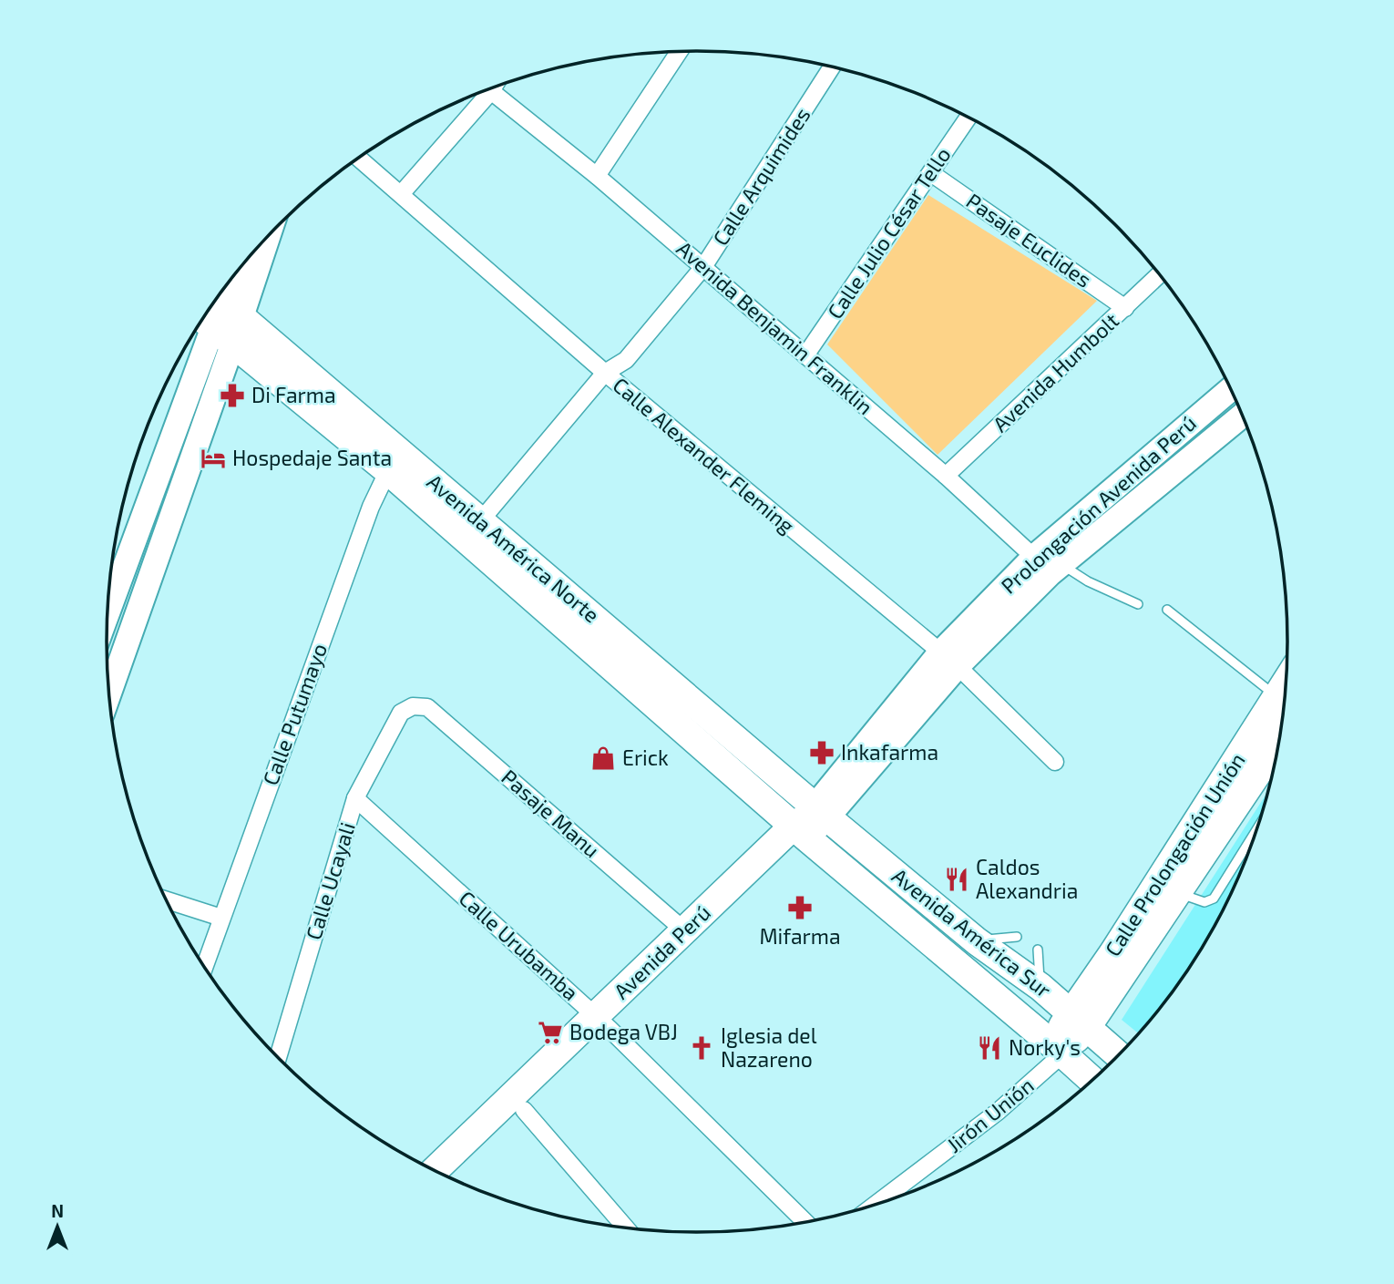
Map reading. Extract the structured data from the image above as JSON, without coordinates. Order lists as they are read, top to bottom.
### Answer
{
  "streets": {
    "main road": [
      "Avenida América Norte",
      "Calle Prolongación Unión",
      "Avenida América Sur",
      "Avenida Perú"
    ],
    "street": [
      "Calle Arquimides",
      "Calle Julio César Tello",
      "Pasaje Euclides",
      "Avenida Benjamin Franklin",
      "Avenida Humbolt",
      "Calle Alexander Fleming",
      "Prolongación Avenida Perú",
      "Calle Putumayo",
      "Pasaje Manu",
      "Calle Ucayali",
      "Calle Urubamba",
      "Jirón Unión"
    ]
  },
  "crossings": [
    ["Calle Arquimides", "Avenida Benjamin Franklin"],
    ["Calle Arquimides", "Calle Alexander Fleming"],
    ["Calle Arquimides", "Avenida América Norte"],
    ["Calle Julio César Tello", "Pasaje Euclides"],
    ["Calle Julio César Tello", "Avenida Benjamin Franklin"],
    ["Pasaje Euclides", "Avenida Humbolt"],
    ["Avenida Benjamin Franklin", "Avenida Humbolt"],
    ["Avenida Benjamin Franklin", "Prolongación Avenida Perú"],
    ["Calle Alexander Fleming", "Prolongación Avenida Perú"],
    ["Prolongación Avenida Perú", "Avenida América Norte"],
    ["Prolongación Avenida Perú", "Avenida América Sur"],
    ["Prolongación Avenida Perú", "Avenida Perú"],
    ["Avenida América Norte", "Calle Putumayo"],
    ["Avenida América Norte", "Avenida América Sur"],
    ["Avenida América Norte", "Avenida Perú"],
    ["Pasaje Manu", "Calle Ucayali"],
    ["Pasaje Manu", "Avenida Perú"],
    ["Calle Prolongación Unión", "Avenida América Sur"],
    ["Calle Prolongación Unión", "Jirón Unión"],
    ["Calle Ucayali", "Calle Urubamba"],
    ["Avenida América Sur", "Avenida Perú"],
    ["Avenida América Sur", "Jirón Unión"],
    ["Calle Urubamba", "Avenida Perú"]
  ],
  "places": {
    "pharmacy": ["Di Farma", "Inkafarma", "Mifarma"],
    "hotel": ["Hospedaje Santa"],
    "shop": ["Erick"],
    "restaurant": ["Caldos Alexandria", "Norky's"],
    "supermarket": ["Bodega VBJ"],
    "church": ["Iglesia del Nazareno"]
  },
  "north": "top"
}
